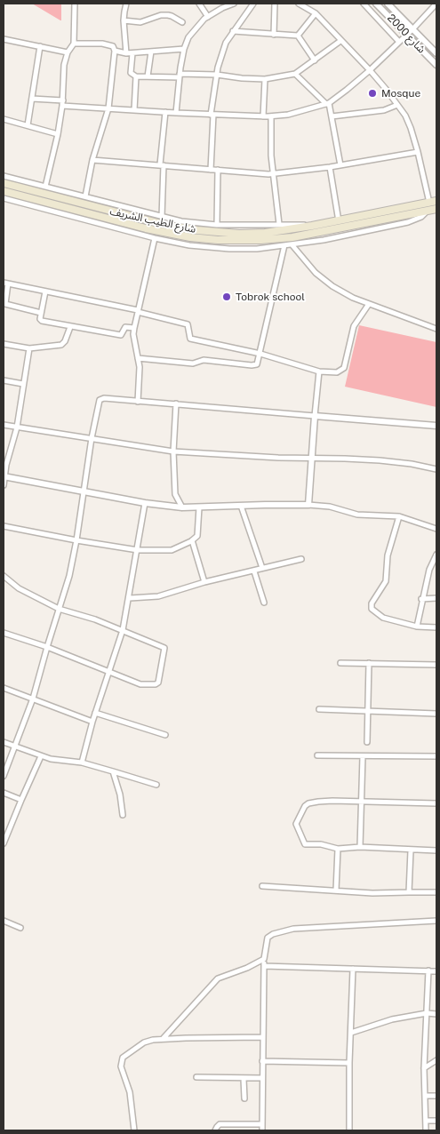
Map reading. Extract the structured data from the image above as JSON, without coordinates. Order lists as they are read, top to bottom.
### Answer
{
  "streets": {
    "main road": ["شارع الطيب الشريف"],
    "street": ["شارع 2000"]
  },
  "places": ["Mosque", "Tobrok school"]
}
